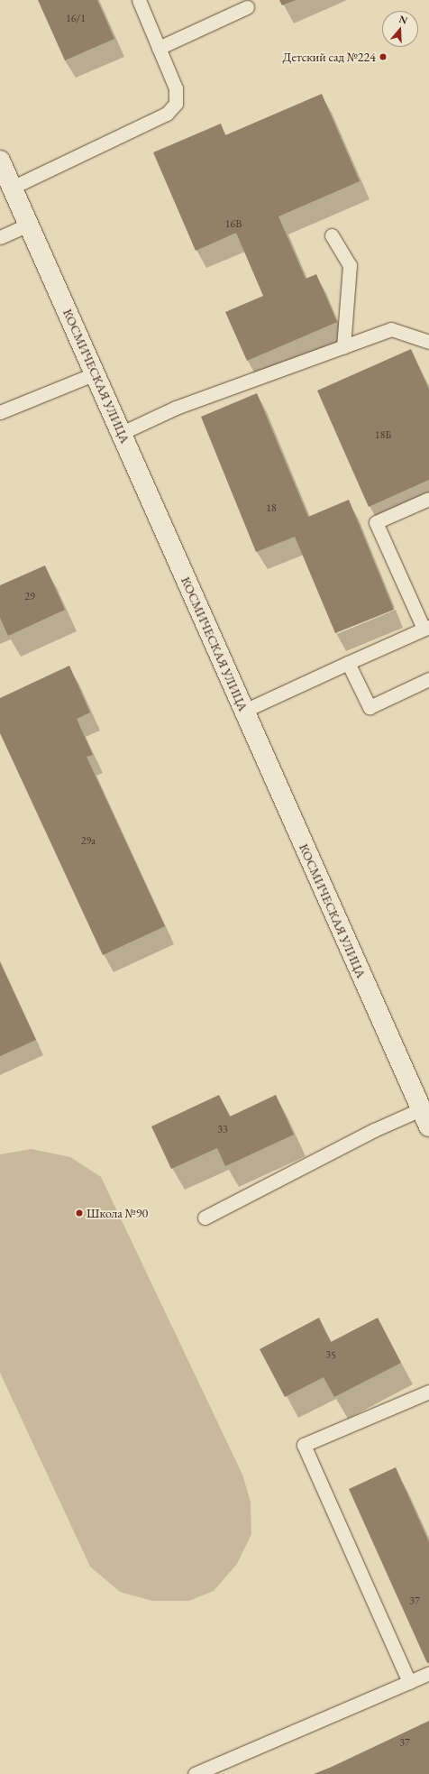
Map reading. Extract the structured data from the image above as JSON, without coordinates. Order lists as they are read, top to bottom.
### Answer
{
  "streets": {
    "main road": ["КОСМИЧЕСКАЯ УЛИЦА"]
  },
  "places": ["Детский сад №224", "Школа №90"],
  "house_numbers": [
    "16/1",
    "16В",
    "18Б",
    "18",
    "29",
    "29а",
    "33",
    "35",
    "37",
    "37"
  ],
  "north": "top"
}
